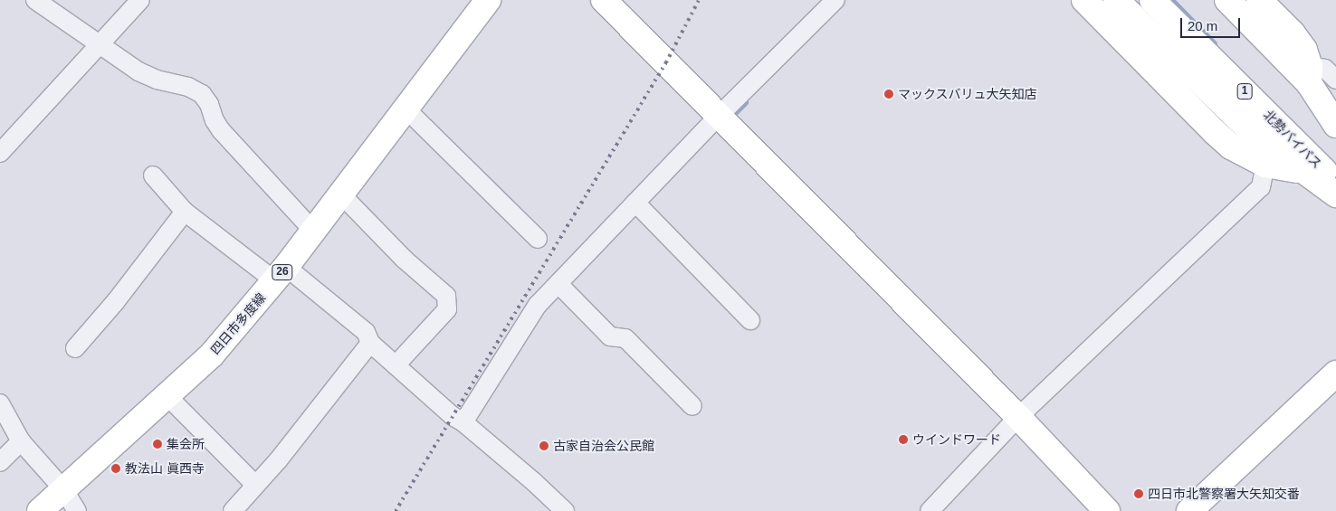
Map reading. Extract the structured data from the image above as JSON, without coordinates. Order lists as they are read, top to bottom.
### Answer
{
  "streets": {
    "main road": [
      "1",
      "北勢バイパス",
      "26",
      "四日市多度線"
    ]
  },
  "places": [
    "マックスバリュ大矢知店",
    "ウインドワード",
    "集会所",
    "古家自治会公民館",
    "教法山 眞西寺",
    "四日市北警察署大矢知交番"
  ],
  "scale_bar": "20 m"
}
